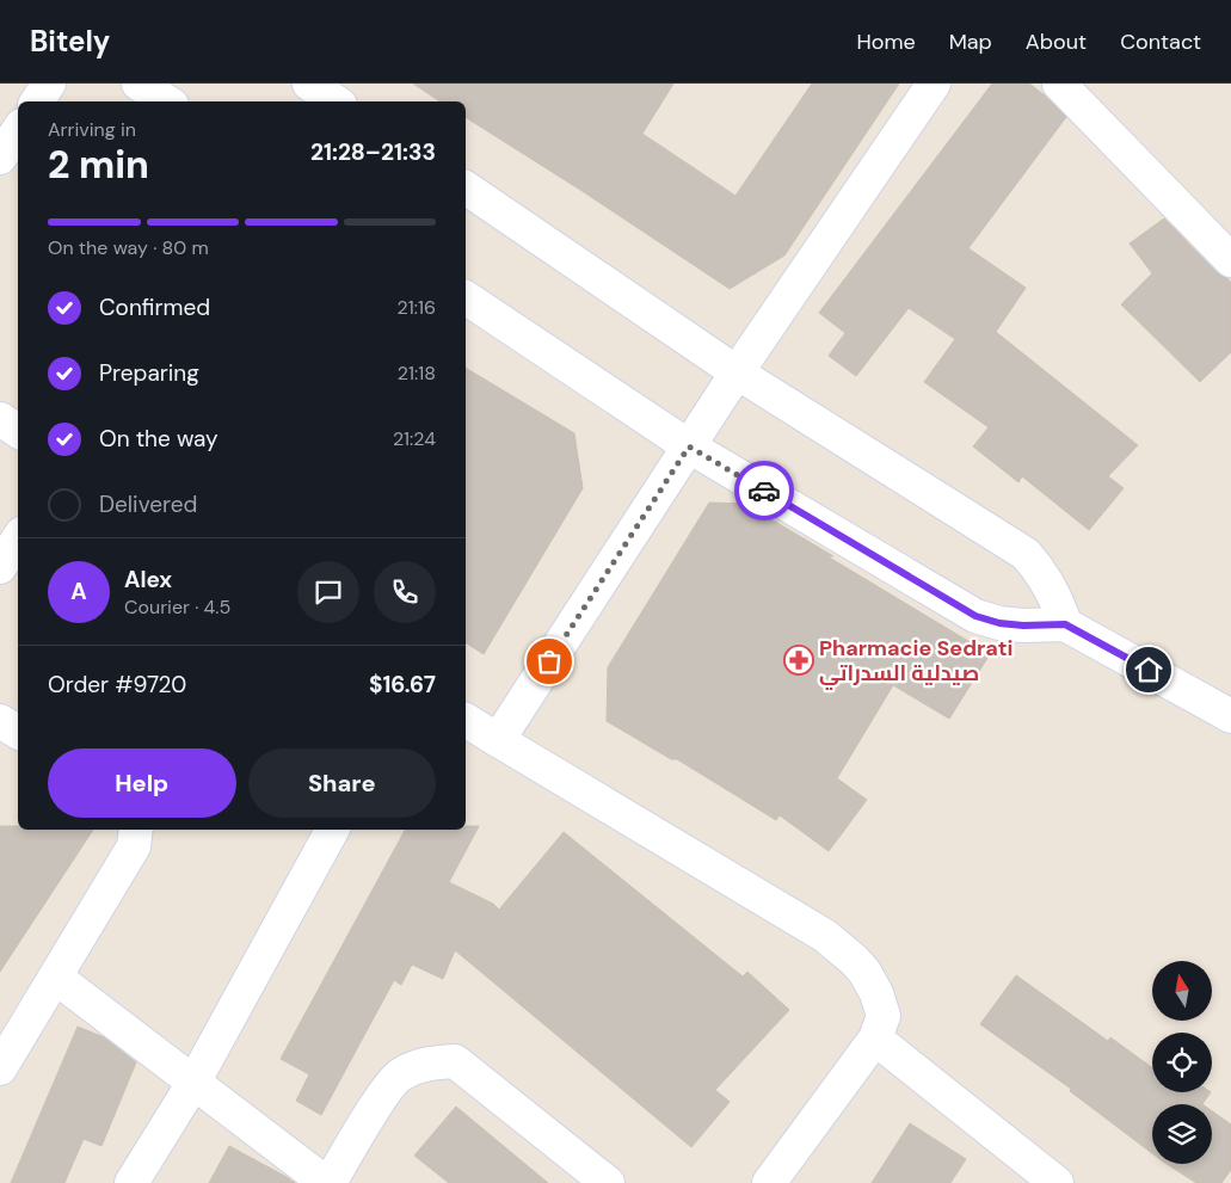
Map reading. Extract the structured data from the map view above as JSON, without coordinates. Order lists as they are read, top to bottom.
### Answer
{
  "places": {
    "pharmacy": ["Pharmacie Sedrati صيدلية السدراتي"]
  },
  "north": "top",
  "page": {
    "header": "Bitely",
    "nav": [
      "Home",
      "Map",
      "About",
      "Contact"
    ],
    "heading": ["2 min", "Arriving in", "21:28–21:33"],
    "panel": [
      "Alex",
      "Courier · 4.5",
      "Order #9720",
      "$16.67"
    ],
    "bar": "On the way · 80 m",
    "list": [
      ["Confirmed", "21:16"],
      ["Preparing", "21:18"],
      ["On the way", "21:24"],
      "Delivered"
    ],
    "round": "A",
    "buttons": ["Help", "Share"]
  }
}
